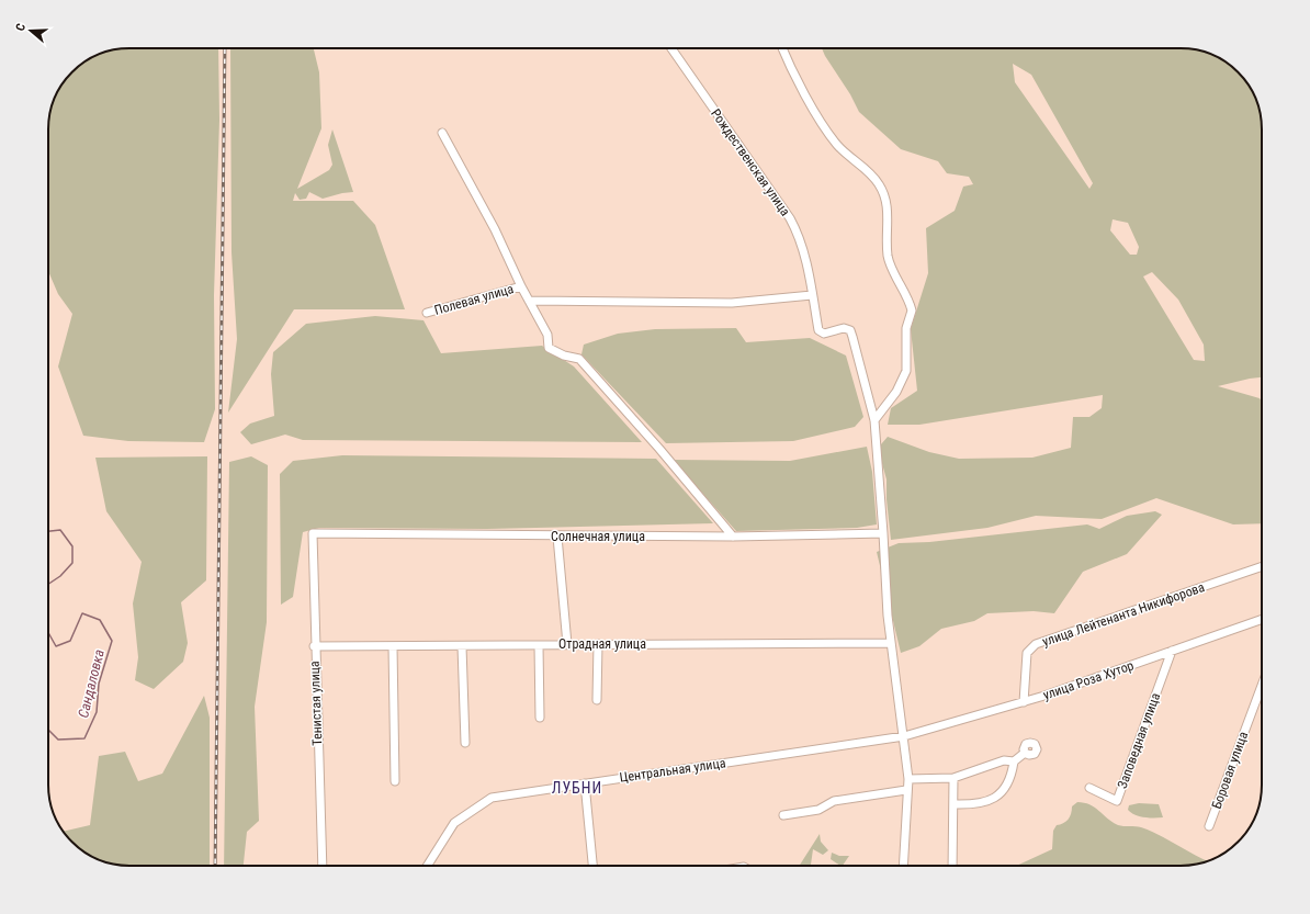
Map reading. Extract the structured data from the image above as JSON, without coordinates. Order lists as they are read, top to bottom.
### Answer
{
  "streets": {
    "street": [
      "Рождественская улица",
      "Полевая улица",
      "Солнечная улица",
      "улица Лейтенанта Никифорова",
      "Отрадная улица",
      "улица Роза Хутор",
      "Тенистая улица",
      "Заповедная улица",
      "Центральная улица",
      "Боровая улица"
    ]
  },
  "crossings": [
    ["Солнечная улица", "Тенистая улица"],
    ["улица Лейтенанта Никифорова", "улица Роза Хутор"],
    ["Отрадная улица", "Тенистая улица"],
    ["улица Роза Хутор", "Заповедная улица"],
    ["улица Роза Хутор", "Центральная улица"]
  ],
  "districts": ["ЛУБНИ"],
  "water": ["Сандаловка"],
  "north": "left"
}
